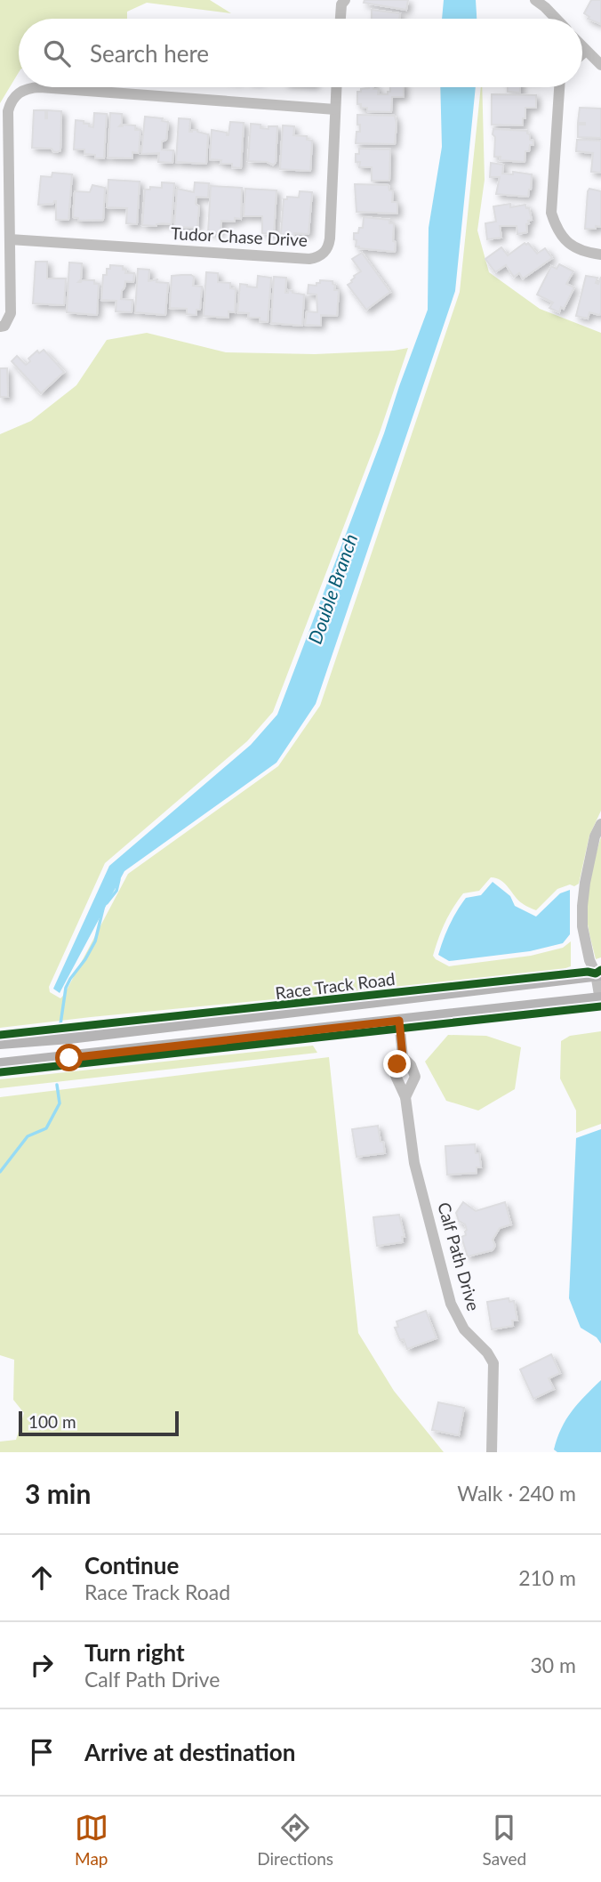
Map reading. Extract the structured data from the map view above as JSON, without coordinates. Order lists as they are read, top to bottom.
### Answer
{
  "streets": {
    "main road": ["Race Track Road"],
    "street": ["Tudor Chase Drive", "Calf Path Drive"]
  },
  "water": ["Double Branch"],
  "scale_bar": "100 m",
  "page": {
    "search": "Search here",
    "scale": "100 m",
    "heading": ["3 min", "Walk · 240 m"],
    "list": [
      ["Continue", "Race Track Road", "210 m"],
      ["Turn right", "Calf Path Drive", "30 m"],
      "Arrive at destination"
    ],
    "nav": ["Map", "Directions", "Saved"]
  }
}
